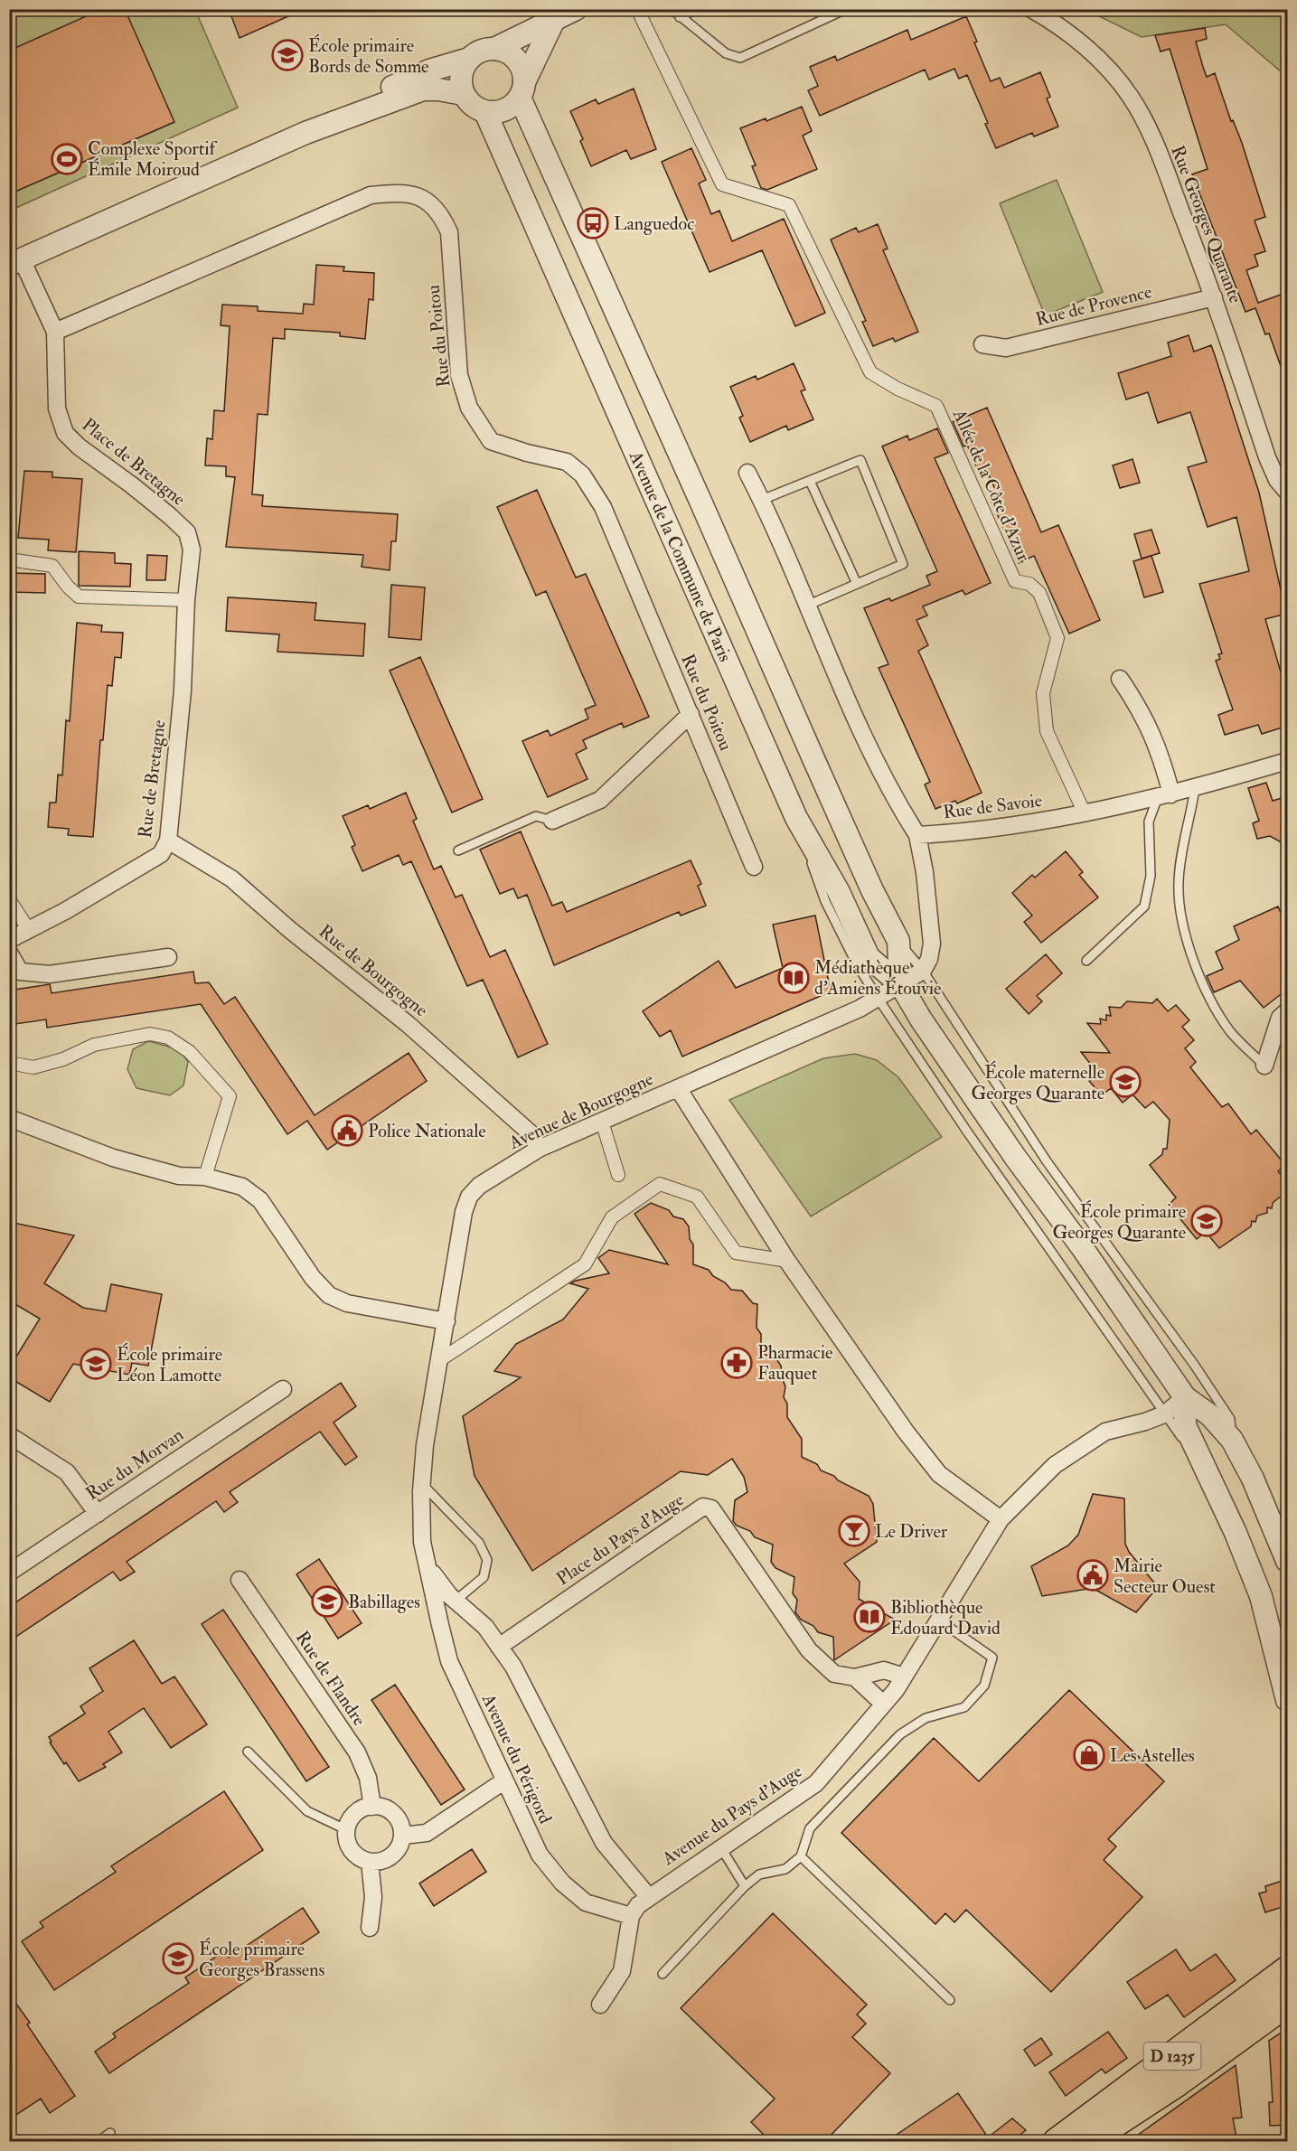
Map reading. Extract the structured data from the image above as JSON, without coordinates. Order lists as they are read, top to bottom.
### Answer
{
  "streets": {
    "main road": ["D 1235"],
    "street": [
      "Rue Georges Quarante",
      "Rue de Provence",
      "Rue du Poitou",
      "Place de Bretagne",
      "Allée de la Côte d'Azur",
      "Avenue de la Commune de Paris",
      "Rue de Bretagne",
      "Rue de Savoie",
      "Rue de Bourgogne",
      "Avenue de Bourgogne",
      "Rue du Morvan",
      "Place du Pays d'Auge",
      "Rue de Flandre",
      "Avenue du Périgord",
      "Avenue du Pays d'Auge"
    ]
  },
  "crossings": [
    ["Rue Georges Quarante", "Rue de Provence"],
    ["Rue du Poitou", "Place de Bretagne"],
    ["Place de Bretagne", "Rue de Bretagne"],
    ["Allée de la Côte d'Azur", "Rue de Savoie"],
    ["Avenue de la Commune de Paris", "Avenue de Bourgogne"],
    ["Avenue de la Commune de Paris", "Avenue du Pays d'Auge"],
    ["Rue de Bretagne", "Rue de Bourgogne"],
    ["Rue de Bourgogne", "Avenue de Bourgogne"],
    ["Avenue de Bourgogne", "Avenue du Périgord"],
    ["Place du Pays d'Auge", "Avenue du Périgord"],
    ["Place du Pays d'Auge", "Avenue du Pays d'Auge"],
    ["Avenue du Périgord", "Avenue du Pays d'Auge"]
  ],
  "places": {
    "school or university": [
      "École primaire Bords de Somme",
      "École maternelle Georges Quarante",
      "École primaire Georges Quarante",
      "École primaire Léon Lamotte",
      "Babillages",
      "École primaire Georges Brassens"
    ],
    "sports": ["Complexe Sportif Émile Moiroud"],
    "bus stop": ["Languedoc"],
    "library": ["Médiathèque d’Amiens Étouvie", "Bibliothèque Edouard David"],
    "public building": ["Police Nationale", "Mairie Secteur Ouest"],
    "pharmacy": ["Pharmacie Fauquet"],
    "bar": ["Le Driver"],
    "shop": ["Les Astelles"]
  }
}
